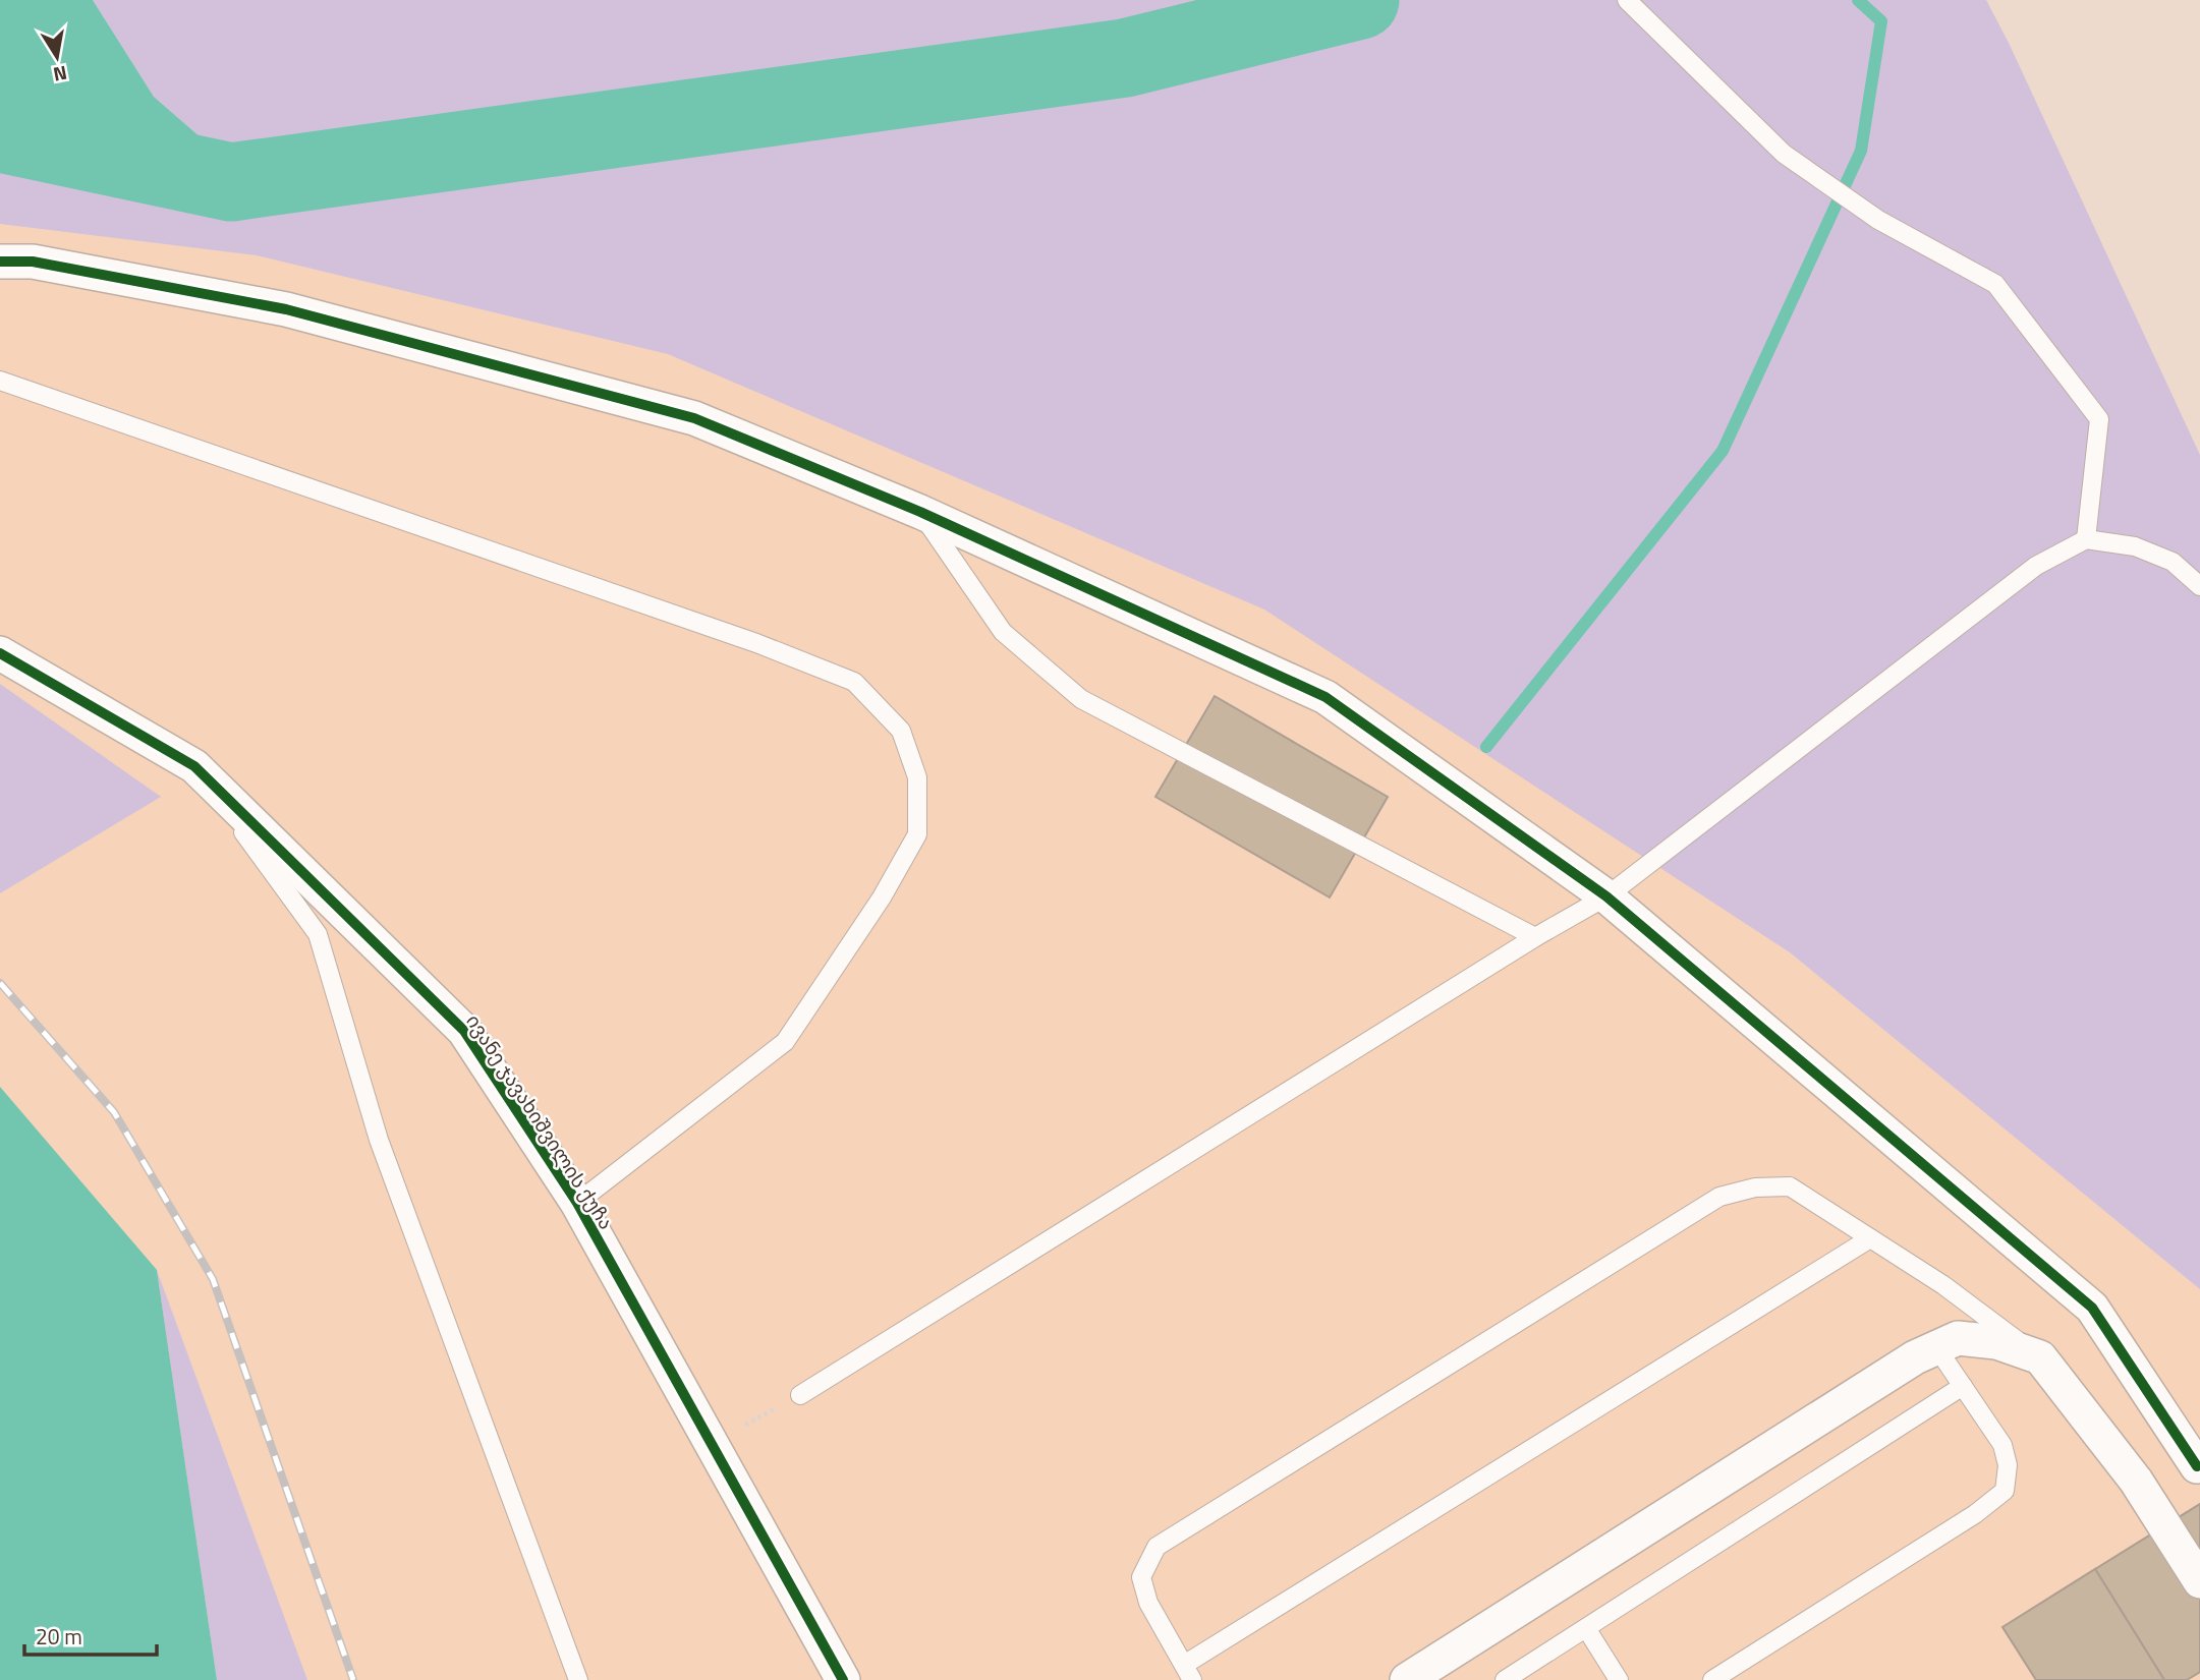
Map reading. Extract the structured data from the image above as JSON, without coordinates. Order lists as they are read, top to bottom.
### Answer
{
  "streets": {
    "street": ["ივანე ჯავახიშვილის ქუჩა"]
  },
  "scale_bar": "20 m",
  "north": "bottom"
}
